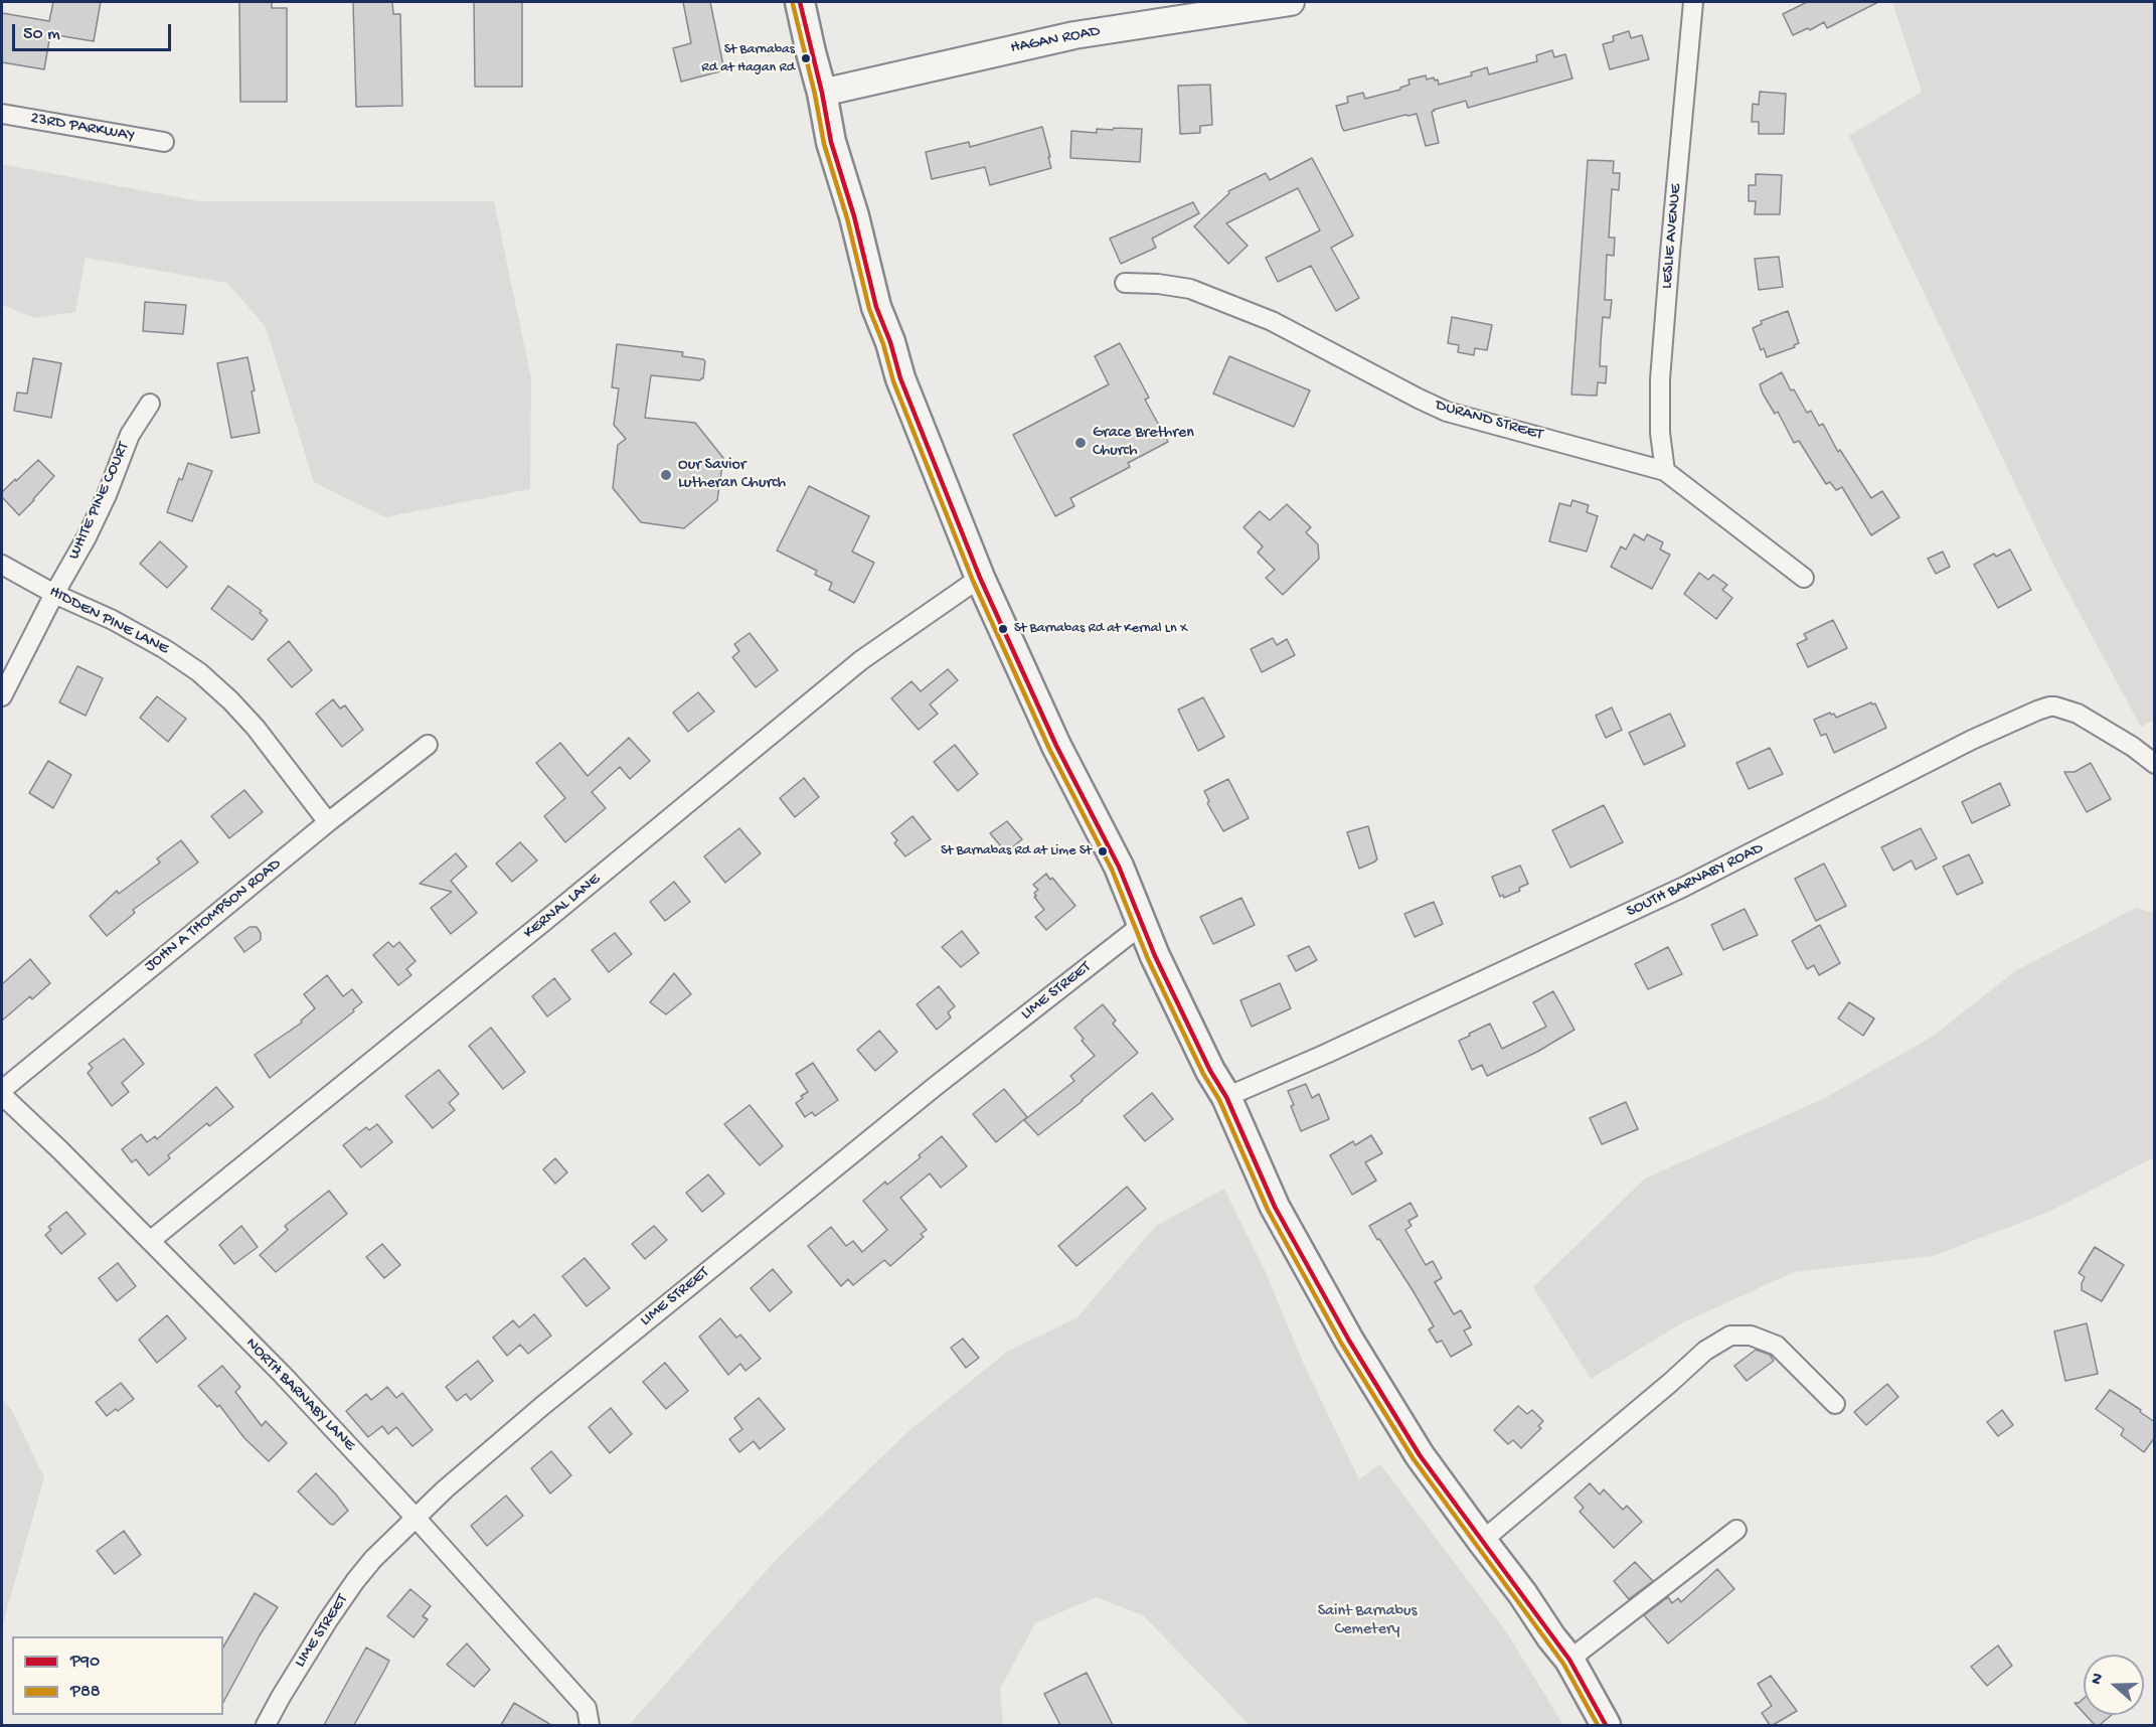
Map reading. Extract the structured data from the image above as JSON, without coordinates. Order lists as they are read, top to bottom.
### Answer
{
  "streets": {
    "street": [
      "HAGAN ROAD",
      "23RD PARKWAY",
      "LESLIE AVENUE",
      "DURAND STREET",
      "WHITE PINE COURT",
      "HIDDEN PINE LANE",
      "SOUTH BARNABY ROAD",
      "KERNAL LANE",
      "JOHN A THOMPSON ROAD",
      "LIME STREET",
      "NORTH BARNABY LANE"
    ]
  },
  "crossings": [
    ["LESLIE AVENUE", "DURAND STREET"],
    ["WHITE PINE COURT", "HIDDEN PINE LANE"],
    ["HIDDEN PINE LANE", "JOHN A THOMPSON ROAD"],
    ["KERNAL LANE", "NORTH BARNABY LANE"],
    ["LIME STREET", "NORTH BARNABY LANE"]
  ],
  "parks": ["Saint Barnabus Cemetery"],
  "places": [
    "St Barnabas Rd at Hagan Rd",
    "Grace Brethren Church",
    "Our Savior Lutheran Church",
    "St Barnabas Rd at Kernal Ln X",
    "St Barnabas Rd at Lime St"
  ],
  "lines": ["transit line P90", "transit line P88"],
  "legend": ["P90", "P88"],
  "scale_bar": "50 m",
  "north": "left"
}
